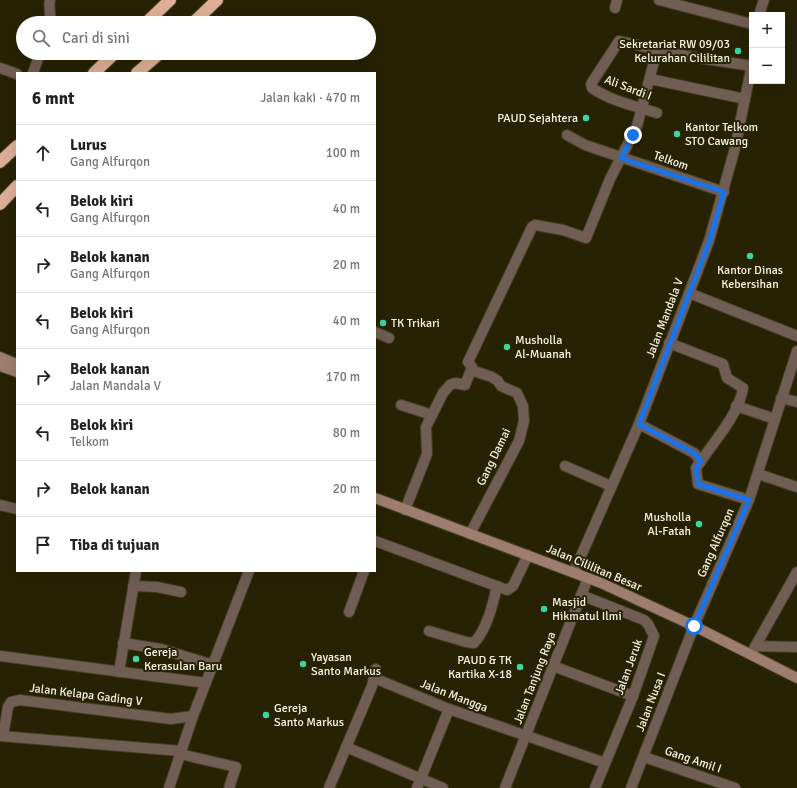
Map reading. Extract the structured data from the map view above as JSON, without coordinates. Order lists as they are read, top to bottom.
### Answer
{
  "streets": {
    "street": [
      "Ali Sardi I",
      "Telkom",
      "Jalan Mandala V",
      "Gang Damai",
      "Gang Alfurqon",
      "Jalan Cililitan Besar",
      "Jalan Jeruk",
      "Jalan Tanjung Raya",
      "Jalan Kelapa Gading V",
      "Jalan Mangga",
      "Jalan Nusa I",
      "Gang Amil I"
    ]
  },
  "crossings": [
    ["Telkom", "Jalan Mandala V"],
    ["Jalan Mandala V", "Jalan Cililitan Besar"],
    ["Gang Damai", "Jalan Cililitan Besar"],
    ["Gang Alfurqon", "Jalan Cililitan Besar"],
    ["Gang Alfurqon", "Jalan Nusa I"],
    ["Jalan Cililitan Besar", "Jalan Tanjung Raya"],
    ["Jalan Cililitan Besar", "Jalan Nusa I"],
    ["Jalan Jeruk", "Jalan Tanjung Raya"],
    ["Jalan Jeruk", "Jalan Mangga"],
    ["Jalan Tanjung Raya", "Jalan Mangga"],
    ["Jalan Nusa I", "Gang Amil I"]
  ],
  "places": [
    "Sekretariat RW 09/03 Kelurahan Cililitan",
    "PAUD Sejahtera",
    "Kantor Telkom STO Cawang",
    "Kantor Dinas Kebersihan",
    "TK Trikari",
    "Musholla Al-Muanah",
    "Musholla Al-Fatah",
    "Masjid Hikmatul Ilmi",
    "Gereja Kerasulan Baru",
    "Yayasan Santo Markus",
    "PAUD & TK Kartika X-18",
    "Gereja Santo Markus"
  ],
  "page": {
    "map_buttons": ["+", "−"],
    "search": "Cari di sini",
    "heading": ["6 mnt", "Jalan kaki · 470 m"],
    "list": [
      ["Lurus", "Gang Alfurqon", "100 m"],
      ["Belok kiri", "Gang Alfurqon", "40 m"],
      ["Belok kanan", "Gang Alfurqon", "20 m"],
      ["Belok kiri", "Gang Alfurqon", "40 m"],
      ["Belok kanan", "Jalan Mandala V", "170 m"],
      ["Belok kiri", "Telkom", "80 m"],
      ["Belok kanan", "20 m"],
      "Tiba di tujuan"
    ]
  }
}
